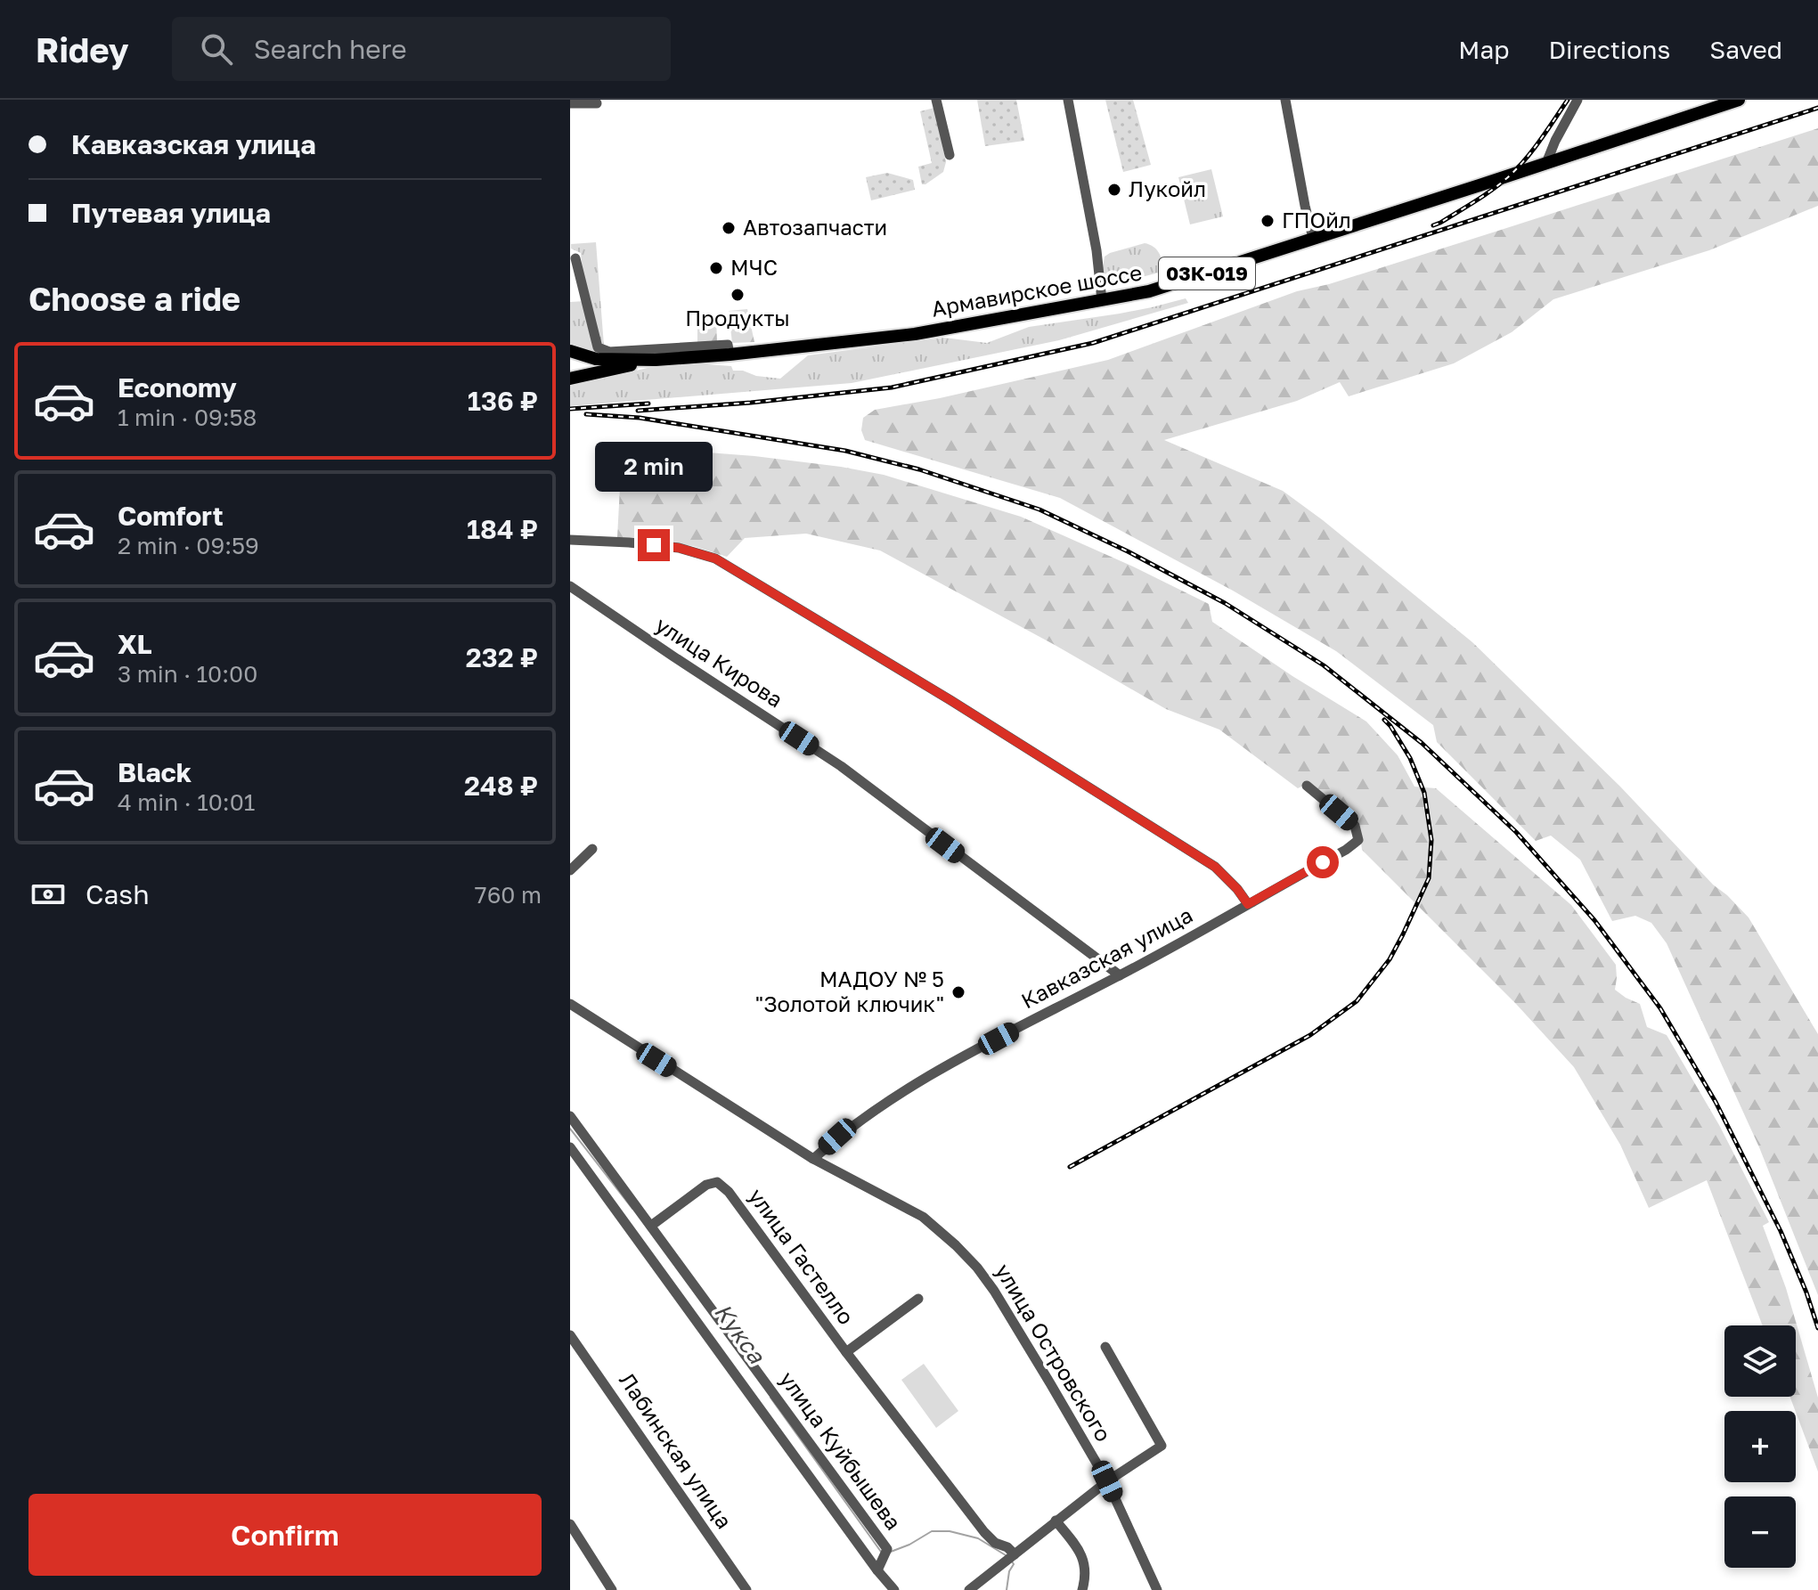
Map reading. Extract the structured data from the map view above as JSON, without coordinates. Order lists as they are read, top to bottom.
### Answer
{
  "streets": {
    "main road": ["03К-019", "Армавирское шоссе"],
    "street": [
      "улица Кирова",
      "Кавказская улица",
      "улица Гастелло",
      "улица Островского",
      "Лабинская улица",
      "улица Куйбышева"
    ]
  },
  "crossings": [
    ["улица Кирова", "Кавказская улица"],
    ["Кавказская улица", "улица Островского"],
    ["улица Гастелло", "улица Куйбышева"]
  ],
  "water": ["Кукса"],
  "places": [
    "Лукойл",
    "ГПОйл",
    "Автозапчасти",
    "МЧС",
    "Продукты",
    "МАДОУ № 5 \"Золотой ключик\""
  ],
  "page": {
    "header": "Ridey",
    "search": "Search here",
    "nav": ["Map", "Directions", "Saved"],
    "banner": ["Кавказская улица", "Путевая улица"],
    "heading": "Choose a ride",
    "list": [
      {
        "name": "Economy",
        "note": "1 min · 09:58",
        "value": "136 ₽"
      },
      {
        "name": "Comfort",
        "note": "2 min · 09:59",
        "value": "184 ₽"
      },
      {
        "name": "XL",
        "note": "3 min · 10:00",
        "value": "232 ₽"
      },
      {
        "name": "Black",
        "note": "4 min · 10:01",
        "value": "248 ₽"
      }
    ],
    "bubble": "2 min",
    "pay": ["Cash", "760 m"],
    "map_buttons": ["+", "−"],
    "buttons": "Confirm"
  }
}
